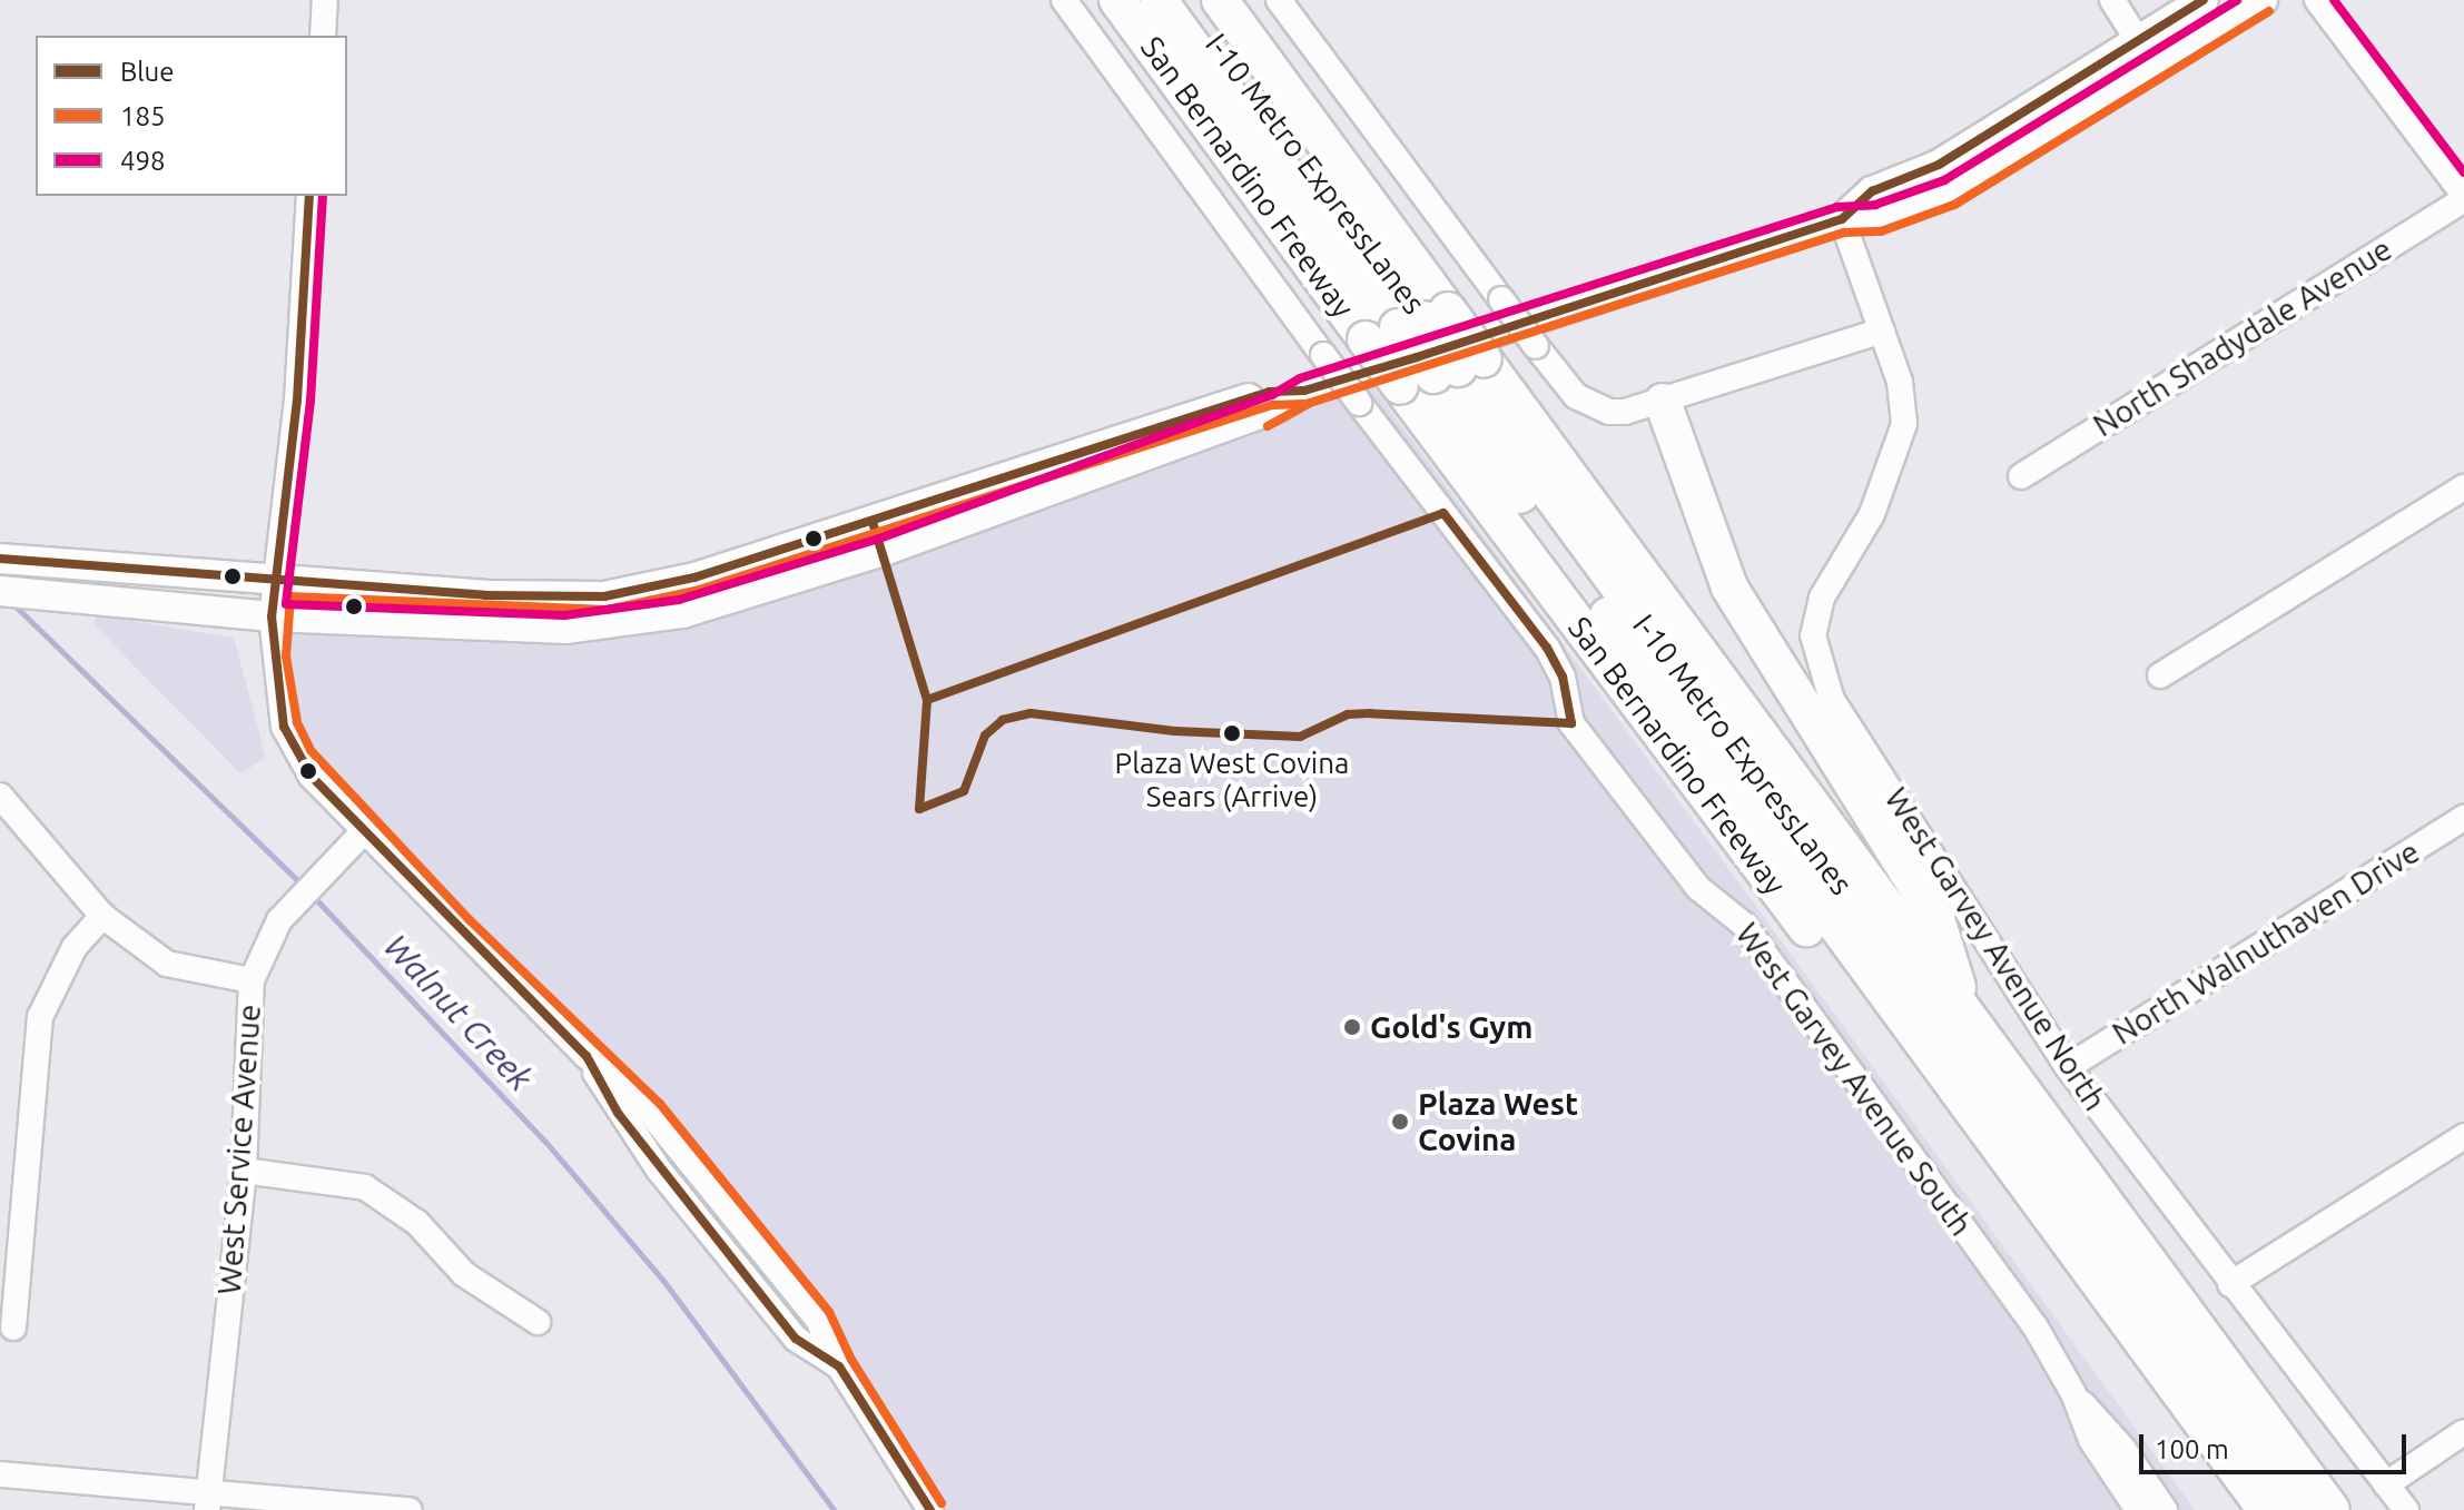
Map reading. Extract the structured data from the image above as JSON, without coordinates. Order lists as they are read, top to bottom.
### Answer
{
  "streets": {
    "highway": ["I-10 Metro ExpressLanes", "San Bernardino Freeway"],
    "street": [
      "North Shadydale Avenue",
      "North Walnuthaven Drive",
      "West Garvey Avenue North",
      "West Garvey Avenue South",
      "West Service Avenue"
    ]
  },
  "crossings": [
    ["I-10 Metro ExpressLanes", "San Bernardino Freeway"],
    ["North Walnuthaven Drive", "West Garvey Avenue North"]
  ],
  "water": ["Walnut Creek"],
  "places": ["Plaza West Covina Sears (Arrive)", "Gold's Gym", "Plaza West Covina"],
  "lines": ["transit line Blue", "transit line 498", "transit line 185"],
  "legend": ["Blue", "185", "498"],
  "scale_bar": "100 m"
}
